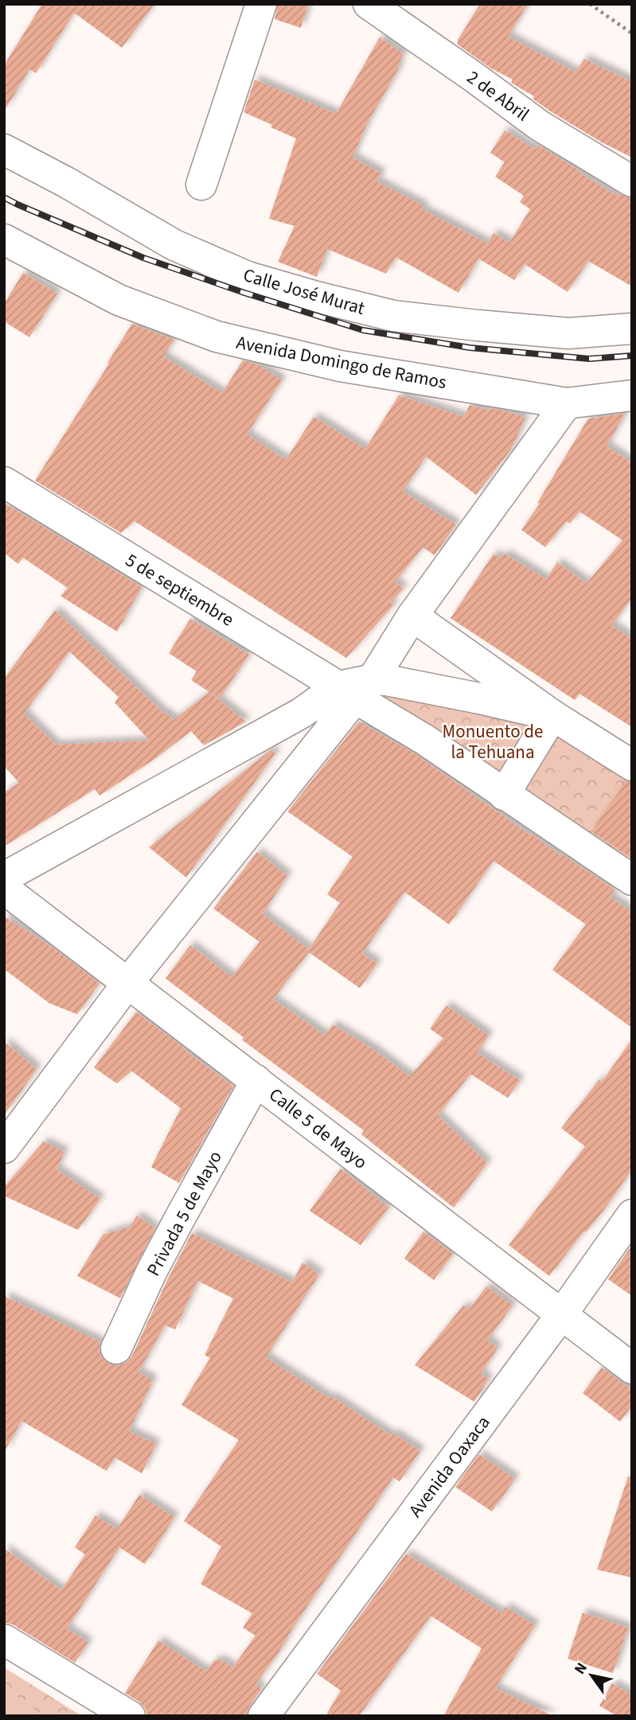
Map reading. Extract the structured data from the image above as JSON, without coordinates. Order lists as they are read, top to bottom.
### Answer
{
  "streets": {
    "street": [
      "2 de Abril",
      "Calle José Murat",
      "Avenida Domingo de Ramos",
      "5 de septiembre",
      "Calle 5 de Mayo",
      "Privada 5 de Mayo",
      "Avenida Oaxaca"
    ]
  },
  "crossings": [
    ["Calle 5 de Mayo", "Privada 5 de Mayo"],
    ["Calle 5 de Mayo", "Avenida Oaxaca"]
  ],
  "parks": ["Monuento de la Tehuana"],
  "north": "top left"
}
